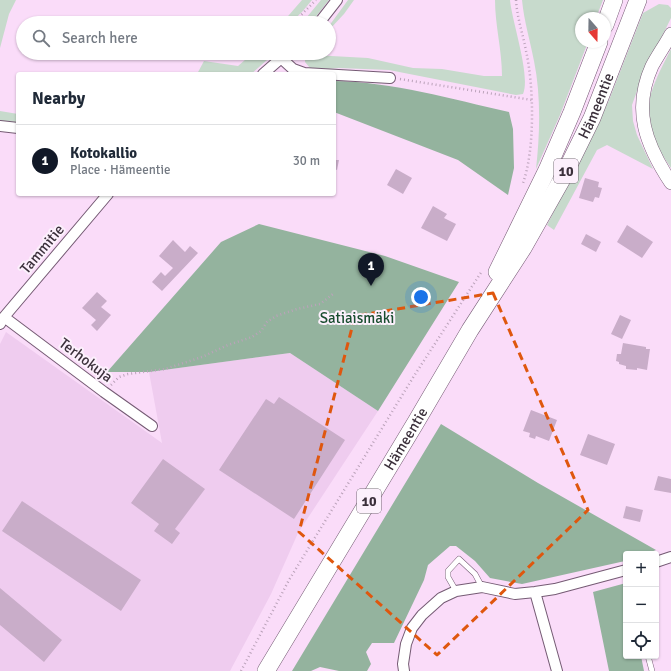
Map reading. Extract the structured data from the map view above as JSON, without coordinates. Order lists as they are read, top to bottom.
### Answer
{
  "streets": {
    "highway": ["Hämeentie", "10"],
    "street": ["Tammitie", "Terhokuja"]
  },
  "crossings": [
    ["Tammitie", "Terhokuja"]
  ],
  "parks": ["Satiaismäki"],
  "north": "bottom",
  "page": {
    "search": "Search here",
    "heading": "Nearby",
    "list": [
      {
        "mark": "1",
        "name": "Kotokallio",
        "note": "Place · Hämeentie",
        "value": "30 m"
      }
    ],
    "pins": "1",
    "map_buttons": ["+", "−"]
  }
}
